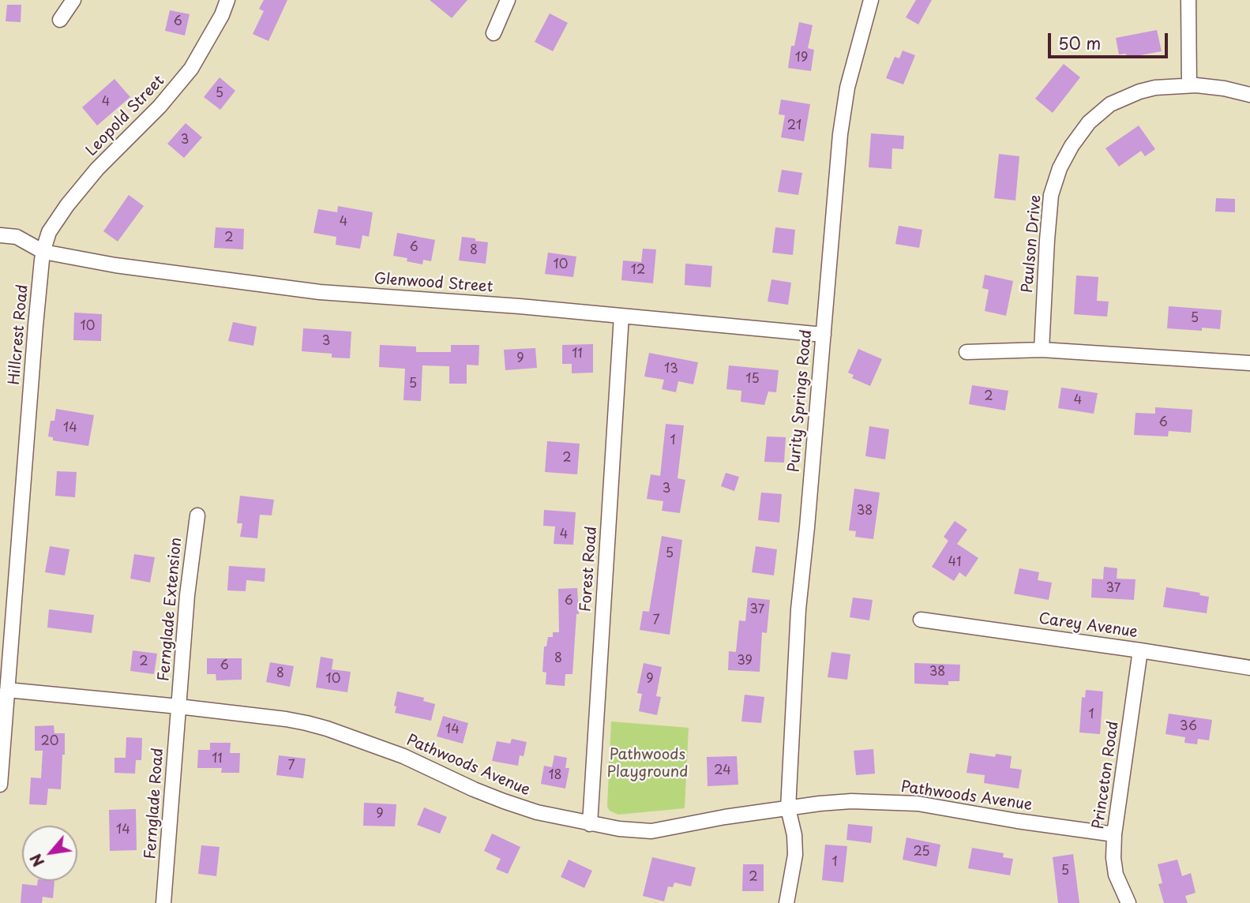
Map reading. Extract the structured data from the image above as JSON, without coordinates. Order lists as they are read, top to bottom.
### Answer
{
  "streets": {
    "street": [
      "Leopold Street",
      "Paulson Drive",
      "Glenwood Street",
      "Hillcrest Road",
      "Purity Springs Road",
      "Forest Road",
      "Fernglade Extension",
      "Carey Avenue",
      "Pathwoods Avenue",
      "Princeton Road",
      "Fernglade Road"
    ]
  },
  "crossings": [
    ["Leopold Street", "Glenwood Street"],
    ["Leopold Street", "Hillcrest Road"],
    ["Glenwood Street", "Hillcrest Road"],
    ["Glenwood Street", "Purity Springs Road"],
    ["Glenwood Street", "Forest Road"],
    ["Hillcrest Road", "Pathwoods Avenue"],
    ["Purity Springs Road", "Pathwoods Avenue"],
    ["Forest Road", "Pathwoods Avenue"],
    ["Fernglade Extension", "Pathwoods Avenue"],
    ["Fernglade Extension", "Fernglade Road"],
    ["Carey Avenue", "Princeton Road"],
    ["Pathwoods Avenue", "Princeton Road"],
    ["Pathwoods Avenue", "Fernglade Road"]
  ],
  "parks": ["Pathwoods Playground"],
  "house_numbers": [
    "6",
    "19",
    "5",
    "4",
    "21",
    "3",
    "4",
    "2",
    "6",
    "8",
    "10",
    "12",
    "5",
    "10",
    "3",
    "11",
    "9",
    "13",
    "15",
    "5",
    "2",
    "4",
    "6",
    "14",
    "1",
    "2",
    "3",
    "38",
    "4",
    "5",
    "41",
    "37",
    "6",
    "37",
    "7",
    "8",
    "39",
    "2",
    "6",
    "38",
    "8",
    "10",
    "9",
    "1",
    "36",
    "14",
    "20",
    "11",
    "7",
    "24",
    "18",
    "9",
    "14",
    "25",
    "1",
    "5",
    "2"
  ],
  "scale_bar": "50 m",
  "north": "bottom left"
}
